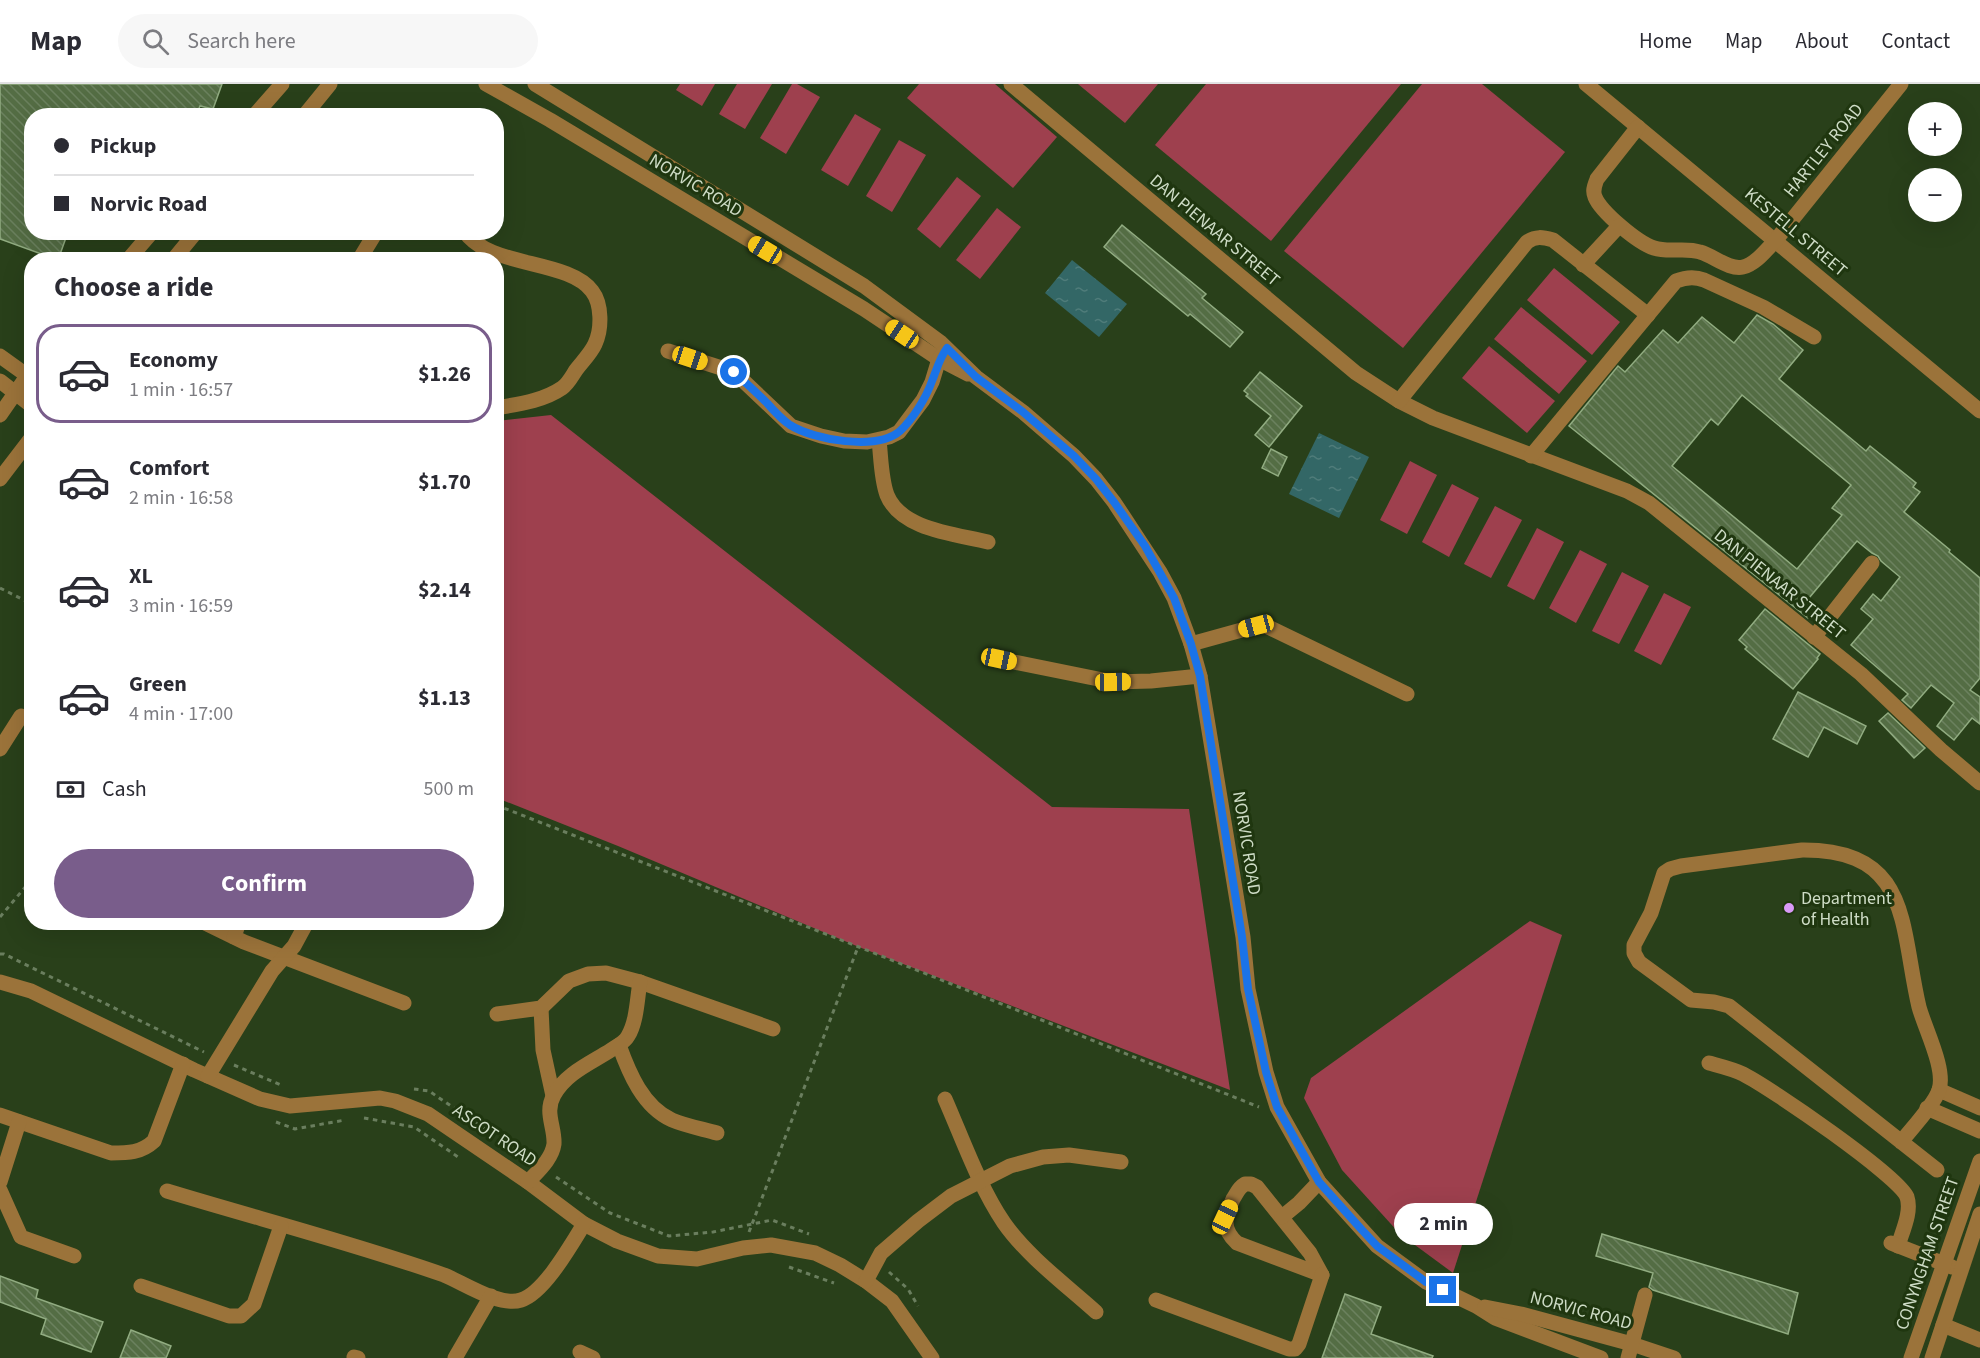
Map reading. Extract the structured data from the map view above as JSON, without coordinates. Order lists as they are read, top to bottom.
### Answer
{
  "streets": {
    "street": [
      "HARTLEY ROAD",
      "NORVIC ROAD",
      "DAN PIENAAR STREET",
      "KESTELL STREET",
      "ASCOT ROAD",
      "CONYNGHAM STREET"
    ]
  },
  "crossings": [
    ["HARTLEY ROAD", "KESTELL STREET"]
  ],
  "places": ["Department of Health"],
  "page": {
    "header": "Map",
    "search": "Search here",
    "nav": [
      "Home",
      "Map",
      "About",
      "Contact"
    ],
    "map_buttons": ["+", "−"],
    "banner": ["Pickup", "Norvic Road"],
    "heading": "Choose a ride",
    "list": [
      {
        "name": "Economy",
        "note": "1 min · 16:57",
        "value": "$1.26"
      },
      {
        "name": "Comfort",
        "note": "2 min · 16:58",
        "value": "$1.70"
      },
      {
        "name": "XL",
        "note": "3 min · 16:59",
        "value": "$2.14"
      },
      {
        "name": "Green",
        "note": "4 min · 17:00",
        "value": "$1.13"
      }
    ],
    "pay": ["Cash", "500 m"],
    "buttons": "Confirm",
    "bubble": "2 min"
  }
}
